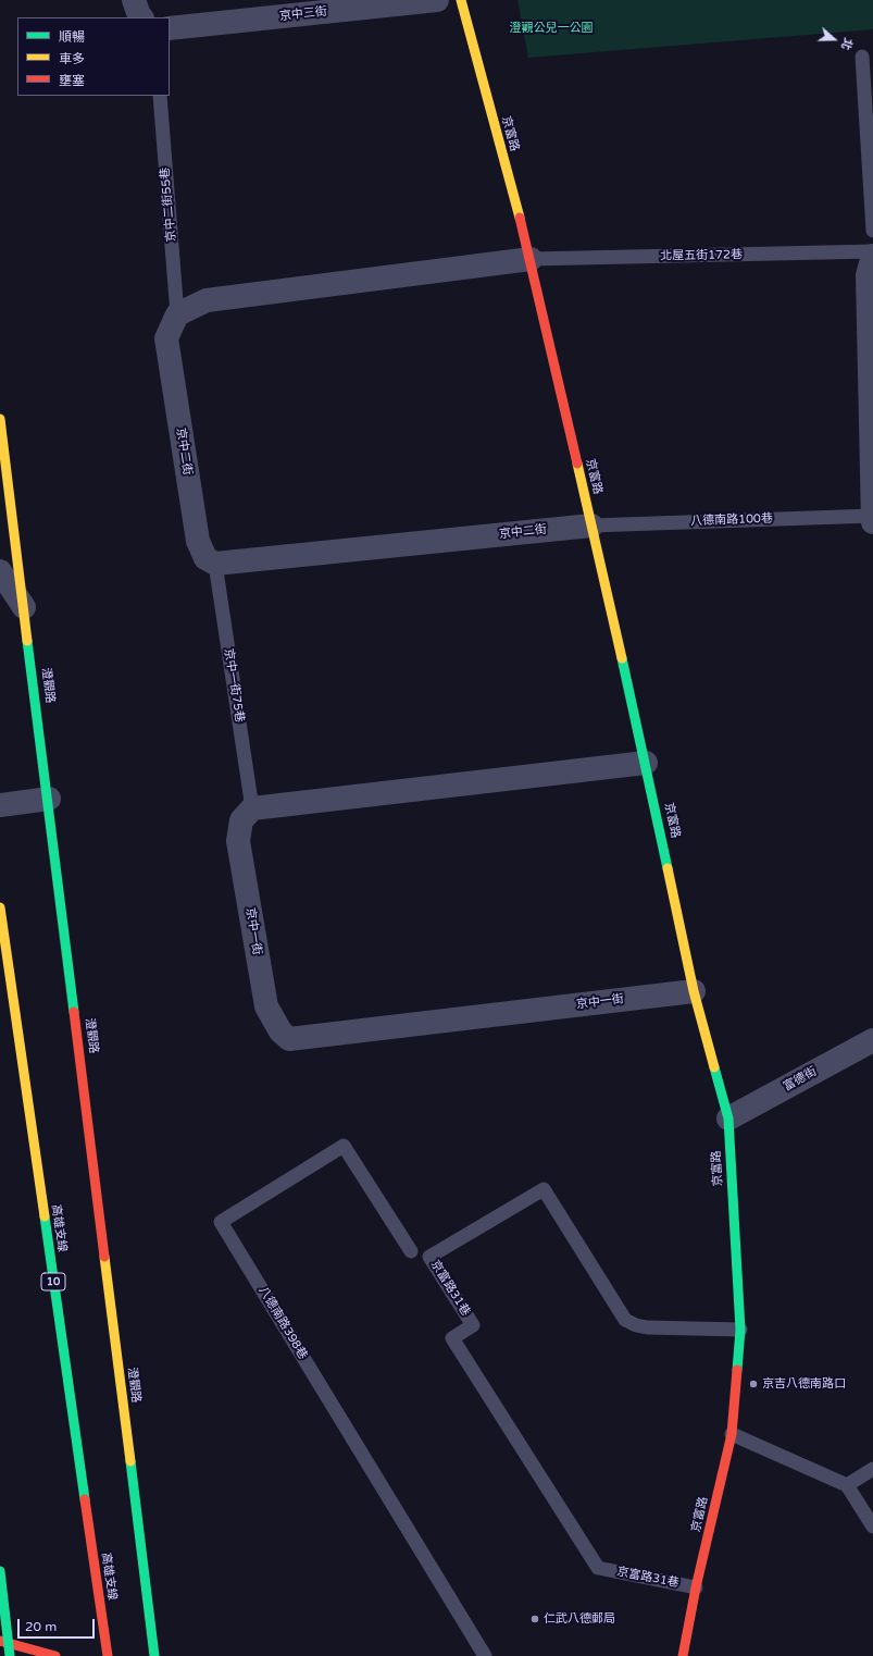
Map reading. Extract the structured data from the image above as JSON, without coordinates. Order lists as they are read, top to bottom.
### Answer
{
  "streets": {
    "main road": [
      "京富路",
      "澄觀路",
      "高雄支線",
      "10"
    ],
    "street": [
      "京中三街",
      "京中二街",
      "京中一街",
      "富德街"
    ],
    "lane": [
      "京中二街55巷",
      "北屋五街172巷",
      "八德南路100巷",
      "京中一街75巷",
      "京富路31巷",
      "八德南路398巷"
    ]
  },
  "crossings": [
    ["京富路", "北屋五街172巷"],
    ["京富路", "京中二街"],
    ["京富路", "八德南路100巷"],
    ["京富路", "京中一街"],
    ["京富路", "富德街"],
    ["京富路", "京富路31巷"],
    ["京中二街55巷", "京中二街"],
    ["京中二街", "八德南路100巷"],
    ["京中二街", "京中一街75巷"],
    ["京中一街75巷", "京中一街"]
  ],
  "parks": ["澄觀公兒一公園"],
  "places": ["京吉八德南路口", "仁武八德郵局"],
  "legend": ["順暢", "車多", "壅塞"],
  "scale_bar": "20 m",
  "north": "right"
}
